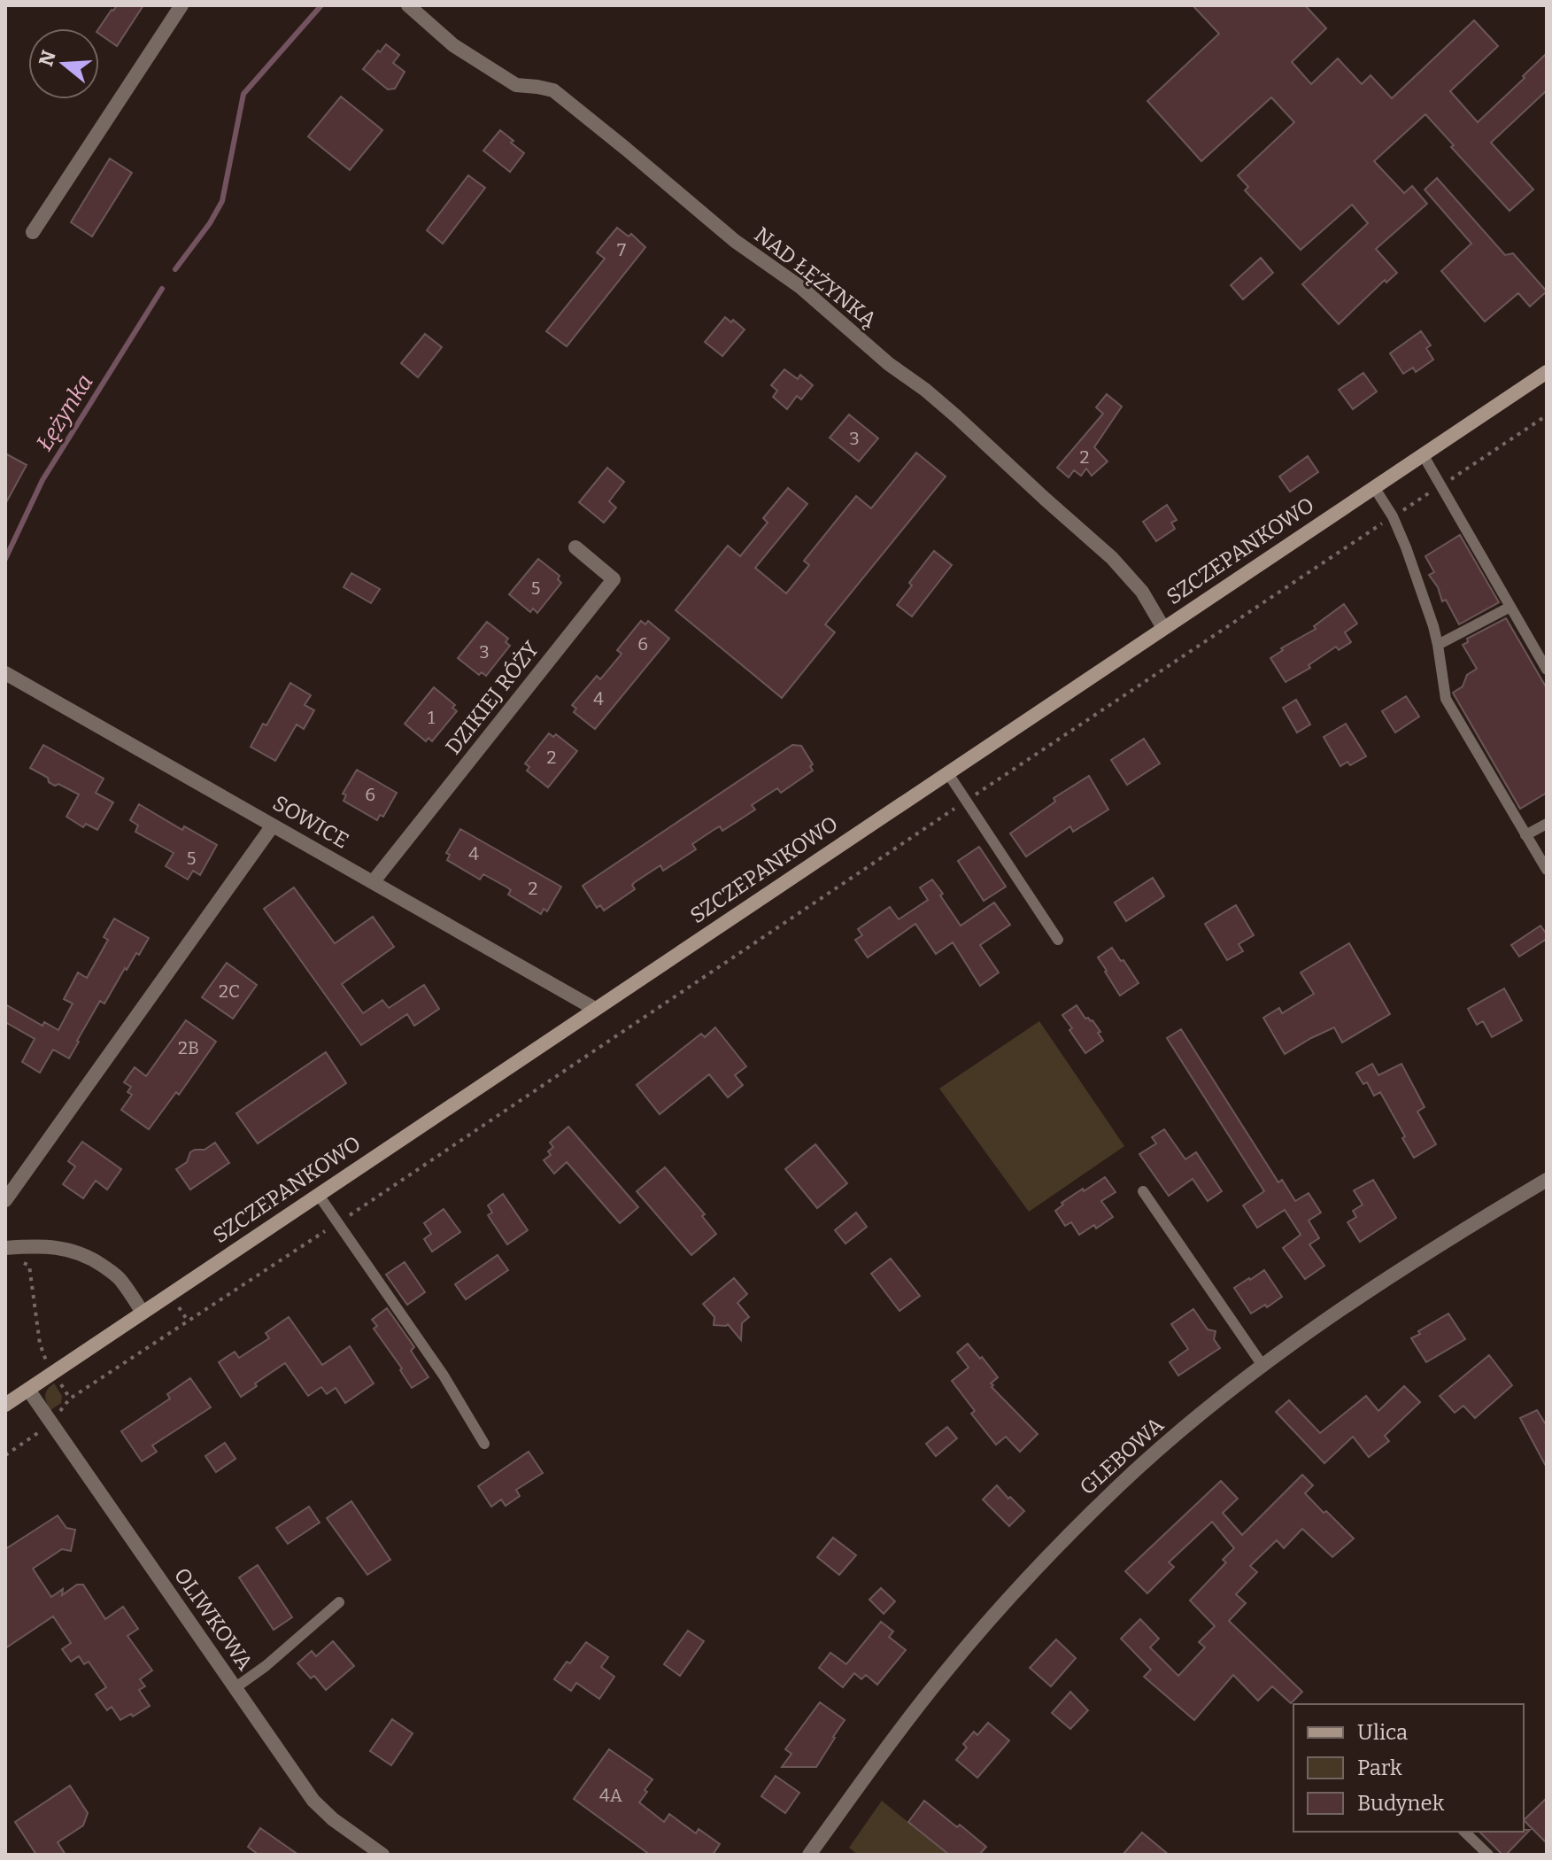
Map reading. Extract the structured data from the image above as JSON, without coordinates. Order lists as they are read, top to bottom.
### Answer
{
  "streets": {
    "street": [
      "NAD ŁĘŻYNKĄ",
      "SZCZEPANKOWO",
      "DZIKIEJ RÓŻY",
      "SOWICE",
      "GLEBOWA",
      "OLIWKOWA"
    ]
  },
  "crossings": [
    ["NAD ŁĘŻYNKĄ", "SZCZEPANKOWO"],
    ["SZCZEPANKOWO", "SOWICE"],
    ["SZCZEPANKOWO", "OLIWKOWA"],
    ["DZIKIEJ RÓŻY", "SOWICE"]
  ],
  "water": ["Łężynka"],
  "house_numbers": [
    "7",
    "3",
    "2",
    "5",
    "6",
    "3",
    "4",
    "1",
    "2",
    "6",
    "4",
    "5",
    "2",
    "2C",
    "2B",
    "4A"
  ],
  "legend": ["Ulica", "Park", "Budynek"],
  "north": "left"
}
